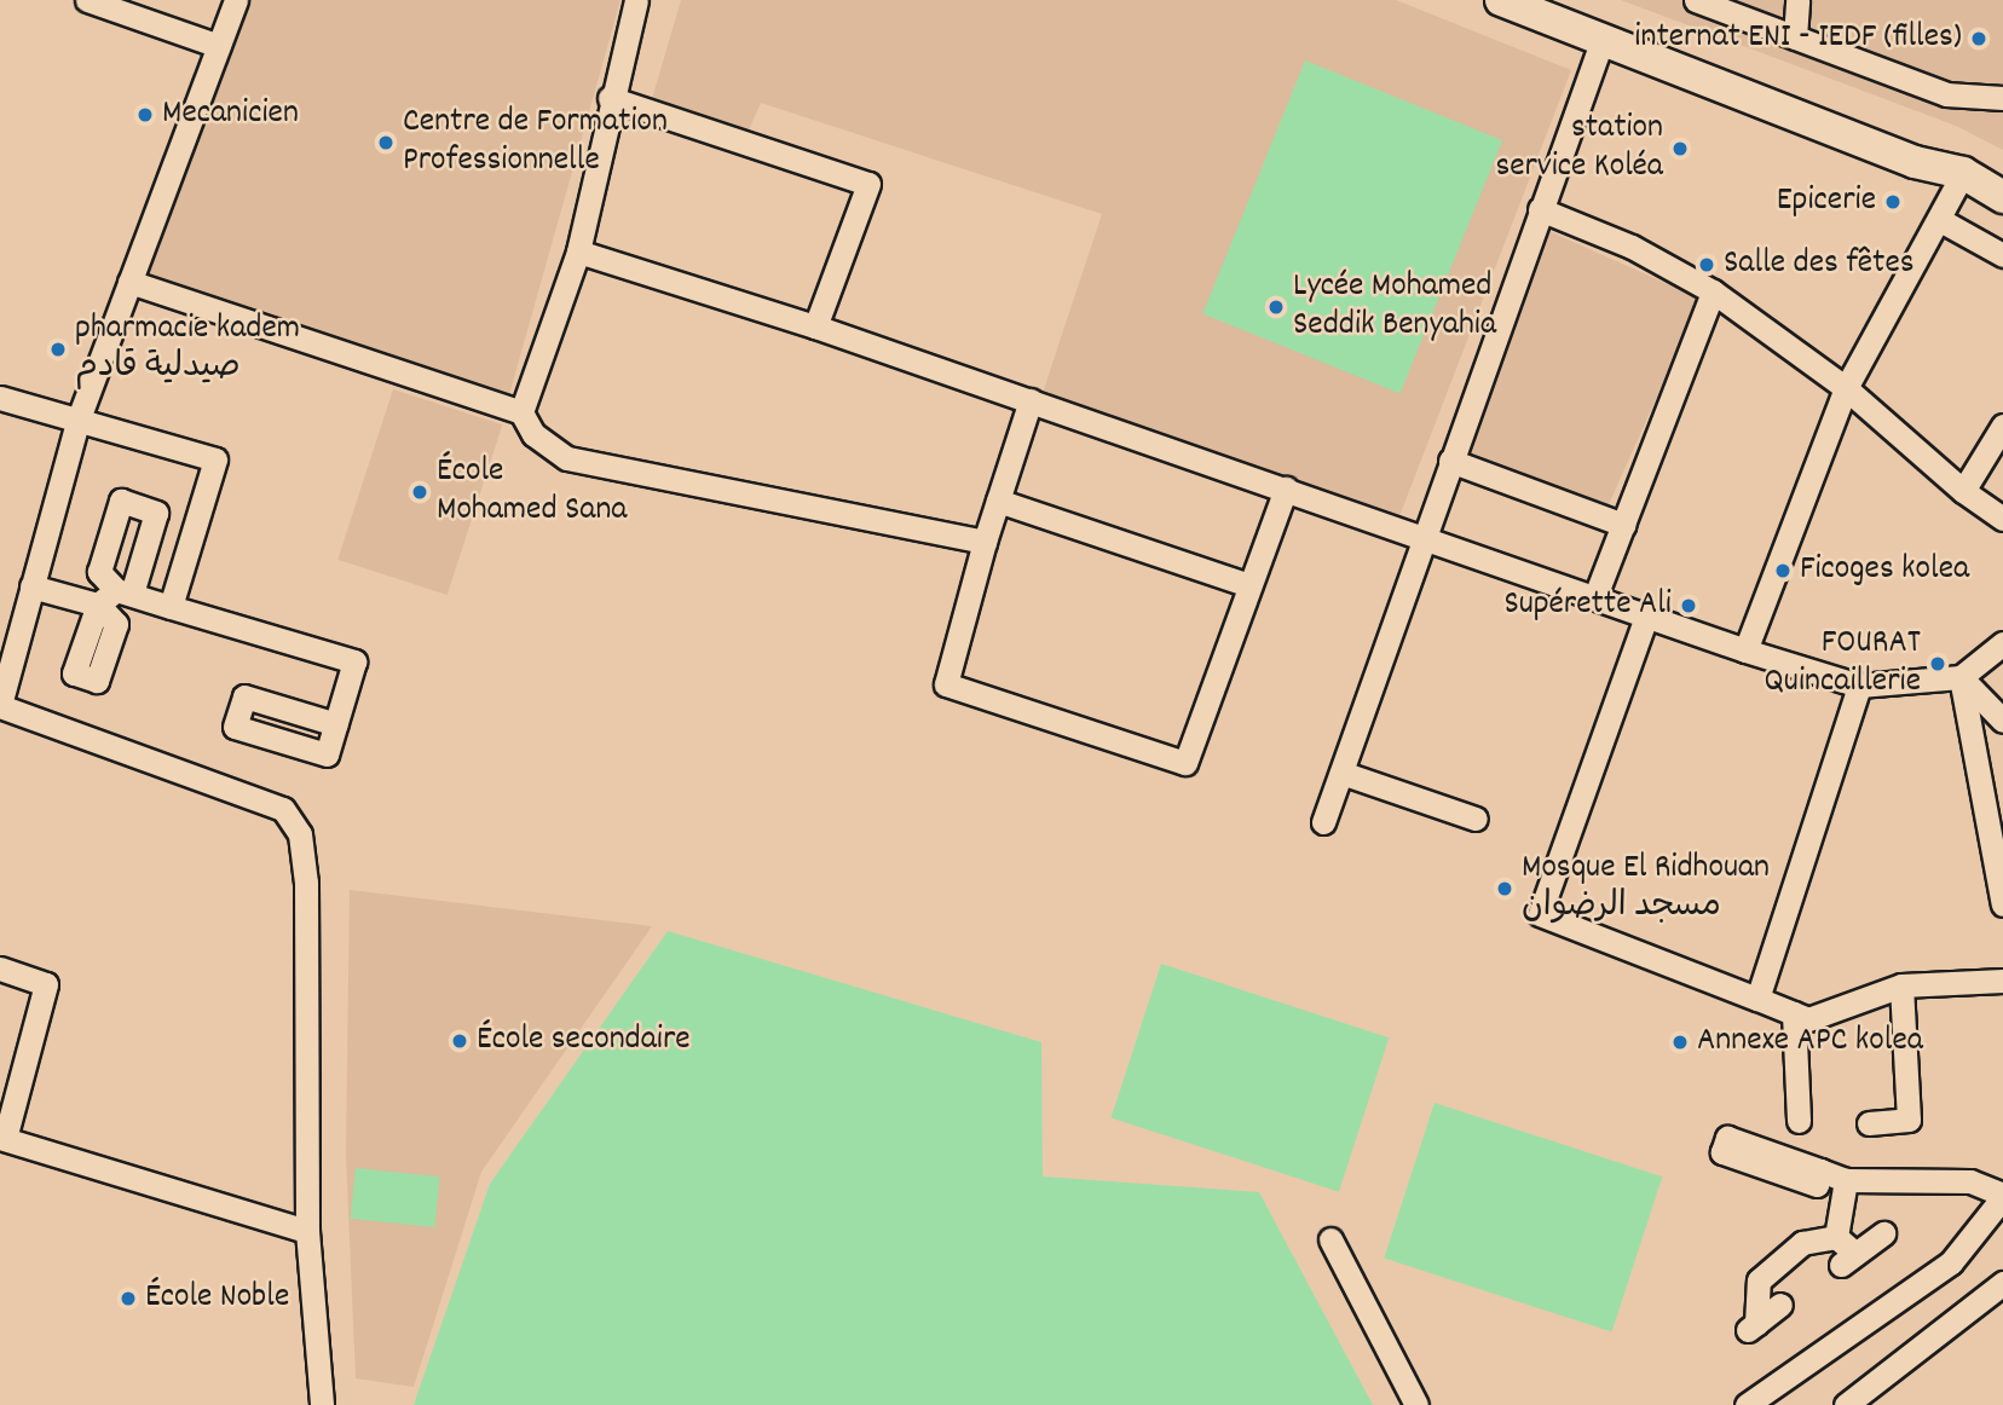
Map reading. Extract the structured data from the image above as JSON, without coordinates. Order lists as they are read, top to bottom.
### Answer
{
  "places": [
    "internat ENI - IEDF (filles)",
    "Mecanicien",
    "Centre de Formation Professionnelle",
    "station service Koléa",
    "Epicerie",
    "Salle des fêtes",
    "Lycée Mohamed Seddik Benyahia",
    "pharmacie kadem صيدلية قادم",
    "École Mohamed Sana",
    "Ficoges kolea",
    "Supérette Ali",
    "FOURAT Quincaillerie",
    "Mosque El Ridhouan مسجد الرضوان",
    "École secondaire",
    "Annexe APC kolea",
    "École Noble"
  ]
}
